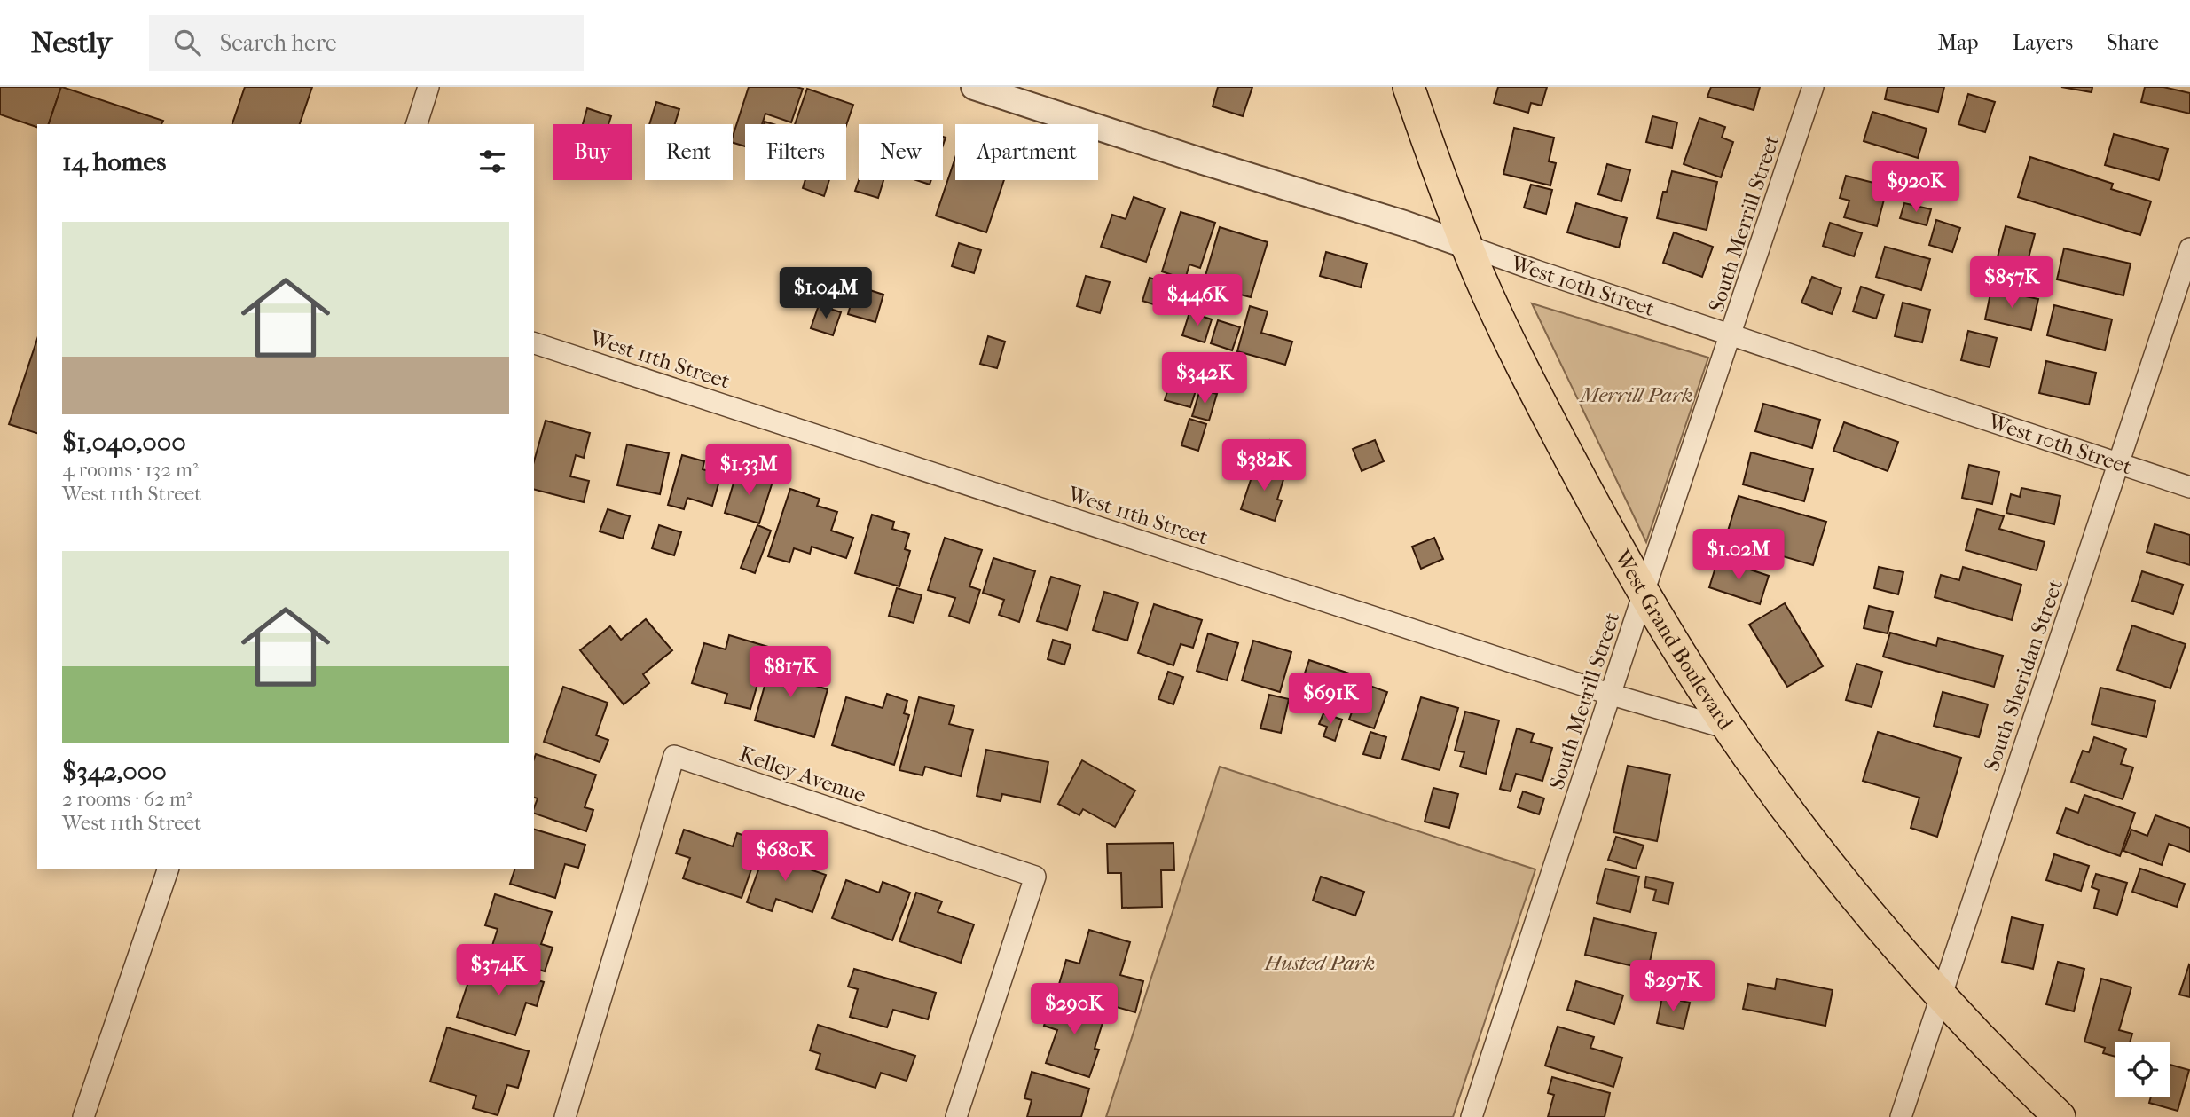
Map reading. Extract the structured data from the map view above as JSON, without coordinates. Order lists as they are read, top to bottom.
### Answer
{
  "streets": {
    "main road": ["West Grand Boulevard"],
    "street": [
      "South Merrill Street",
      "West 10th Street",
      "West 11th Street",
      "South Sheridan Street",
      "Kelley Avenue"
    ]
  },
  "crossings": [
    ["South Merrill Street", "West 10th Street"],
    ["South Merrill Street", "West 11th Street"],
    ["South Merrill Street", "West Grand Boulevard"],
    ["West 10th Street", "West Grand Boulevard"],
    ["West 10th Street", "South Sheridan Street"],
    ["West 11th Street", "West Grand Boulevard"],
    ["West Grand Boulevard", "South Sheridan Street"]
  ],
  "parks": ["Merrill Park", "Husted Park"],
  "page": {
    "header": "Nestly",
    "search": "Search here",
    "nav": ["Map", "Layers", "Share"],
    "chip": [
      "Buy",
      "Rent",
      "Filters",
      "New",
      "Apartment"
    ],
    "heading": "14 homes",
    "price": [
      "$920K",
      "$857K",
      "$1.04M",
      "$446K",
      "$342K",
      "$382K",
      "$1.33M",
      "$1.02M",
      "$817K",
      "$691K",
      "$680K",
      "$374K",
      "$297K",
      "$290K"
    ],
    "list": [
      {
        "name": "$1,040,000",
        "note": "4 rooms · 132 m² · West 11th Street"
      },
      {
        "name": "$342,000",
        "note": "2 rooms · 62 m² · West 11th Street"
      }
    ]
  }
}
